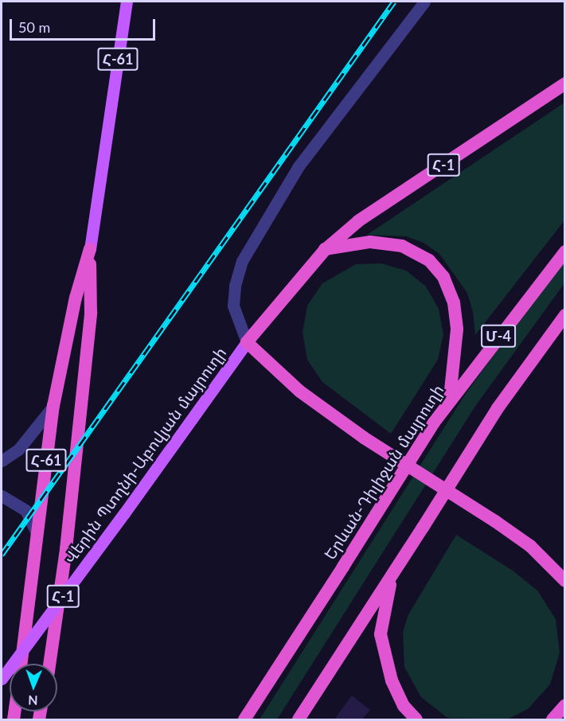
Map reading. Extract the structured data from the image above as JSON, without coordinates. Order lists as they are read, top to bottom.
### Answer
{
  "streets": {
    "highway": [
      "Հ-61",
      "Հ-1",
      "Մ-4",
      "Երևան-Դիլիջան մայրուղի"
    ],
    "main road": ["Վերին Պտղնի-Աբովյան մայրուղի"]
  },
  "crossings": [
    ["Հ-1", "Վերին Պտղնի-Աբովյան մայրուղի"]
  ],
  "scale_bar": "50 m",
  "north": "bottom"
}
